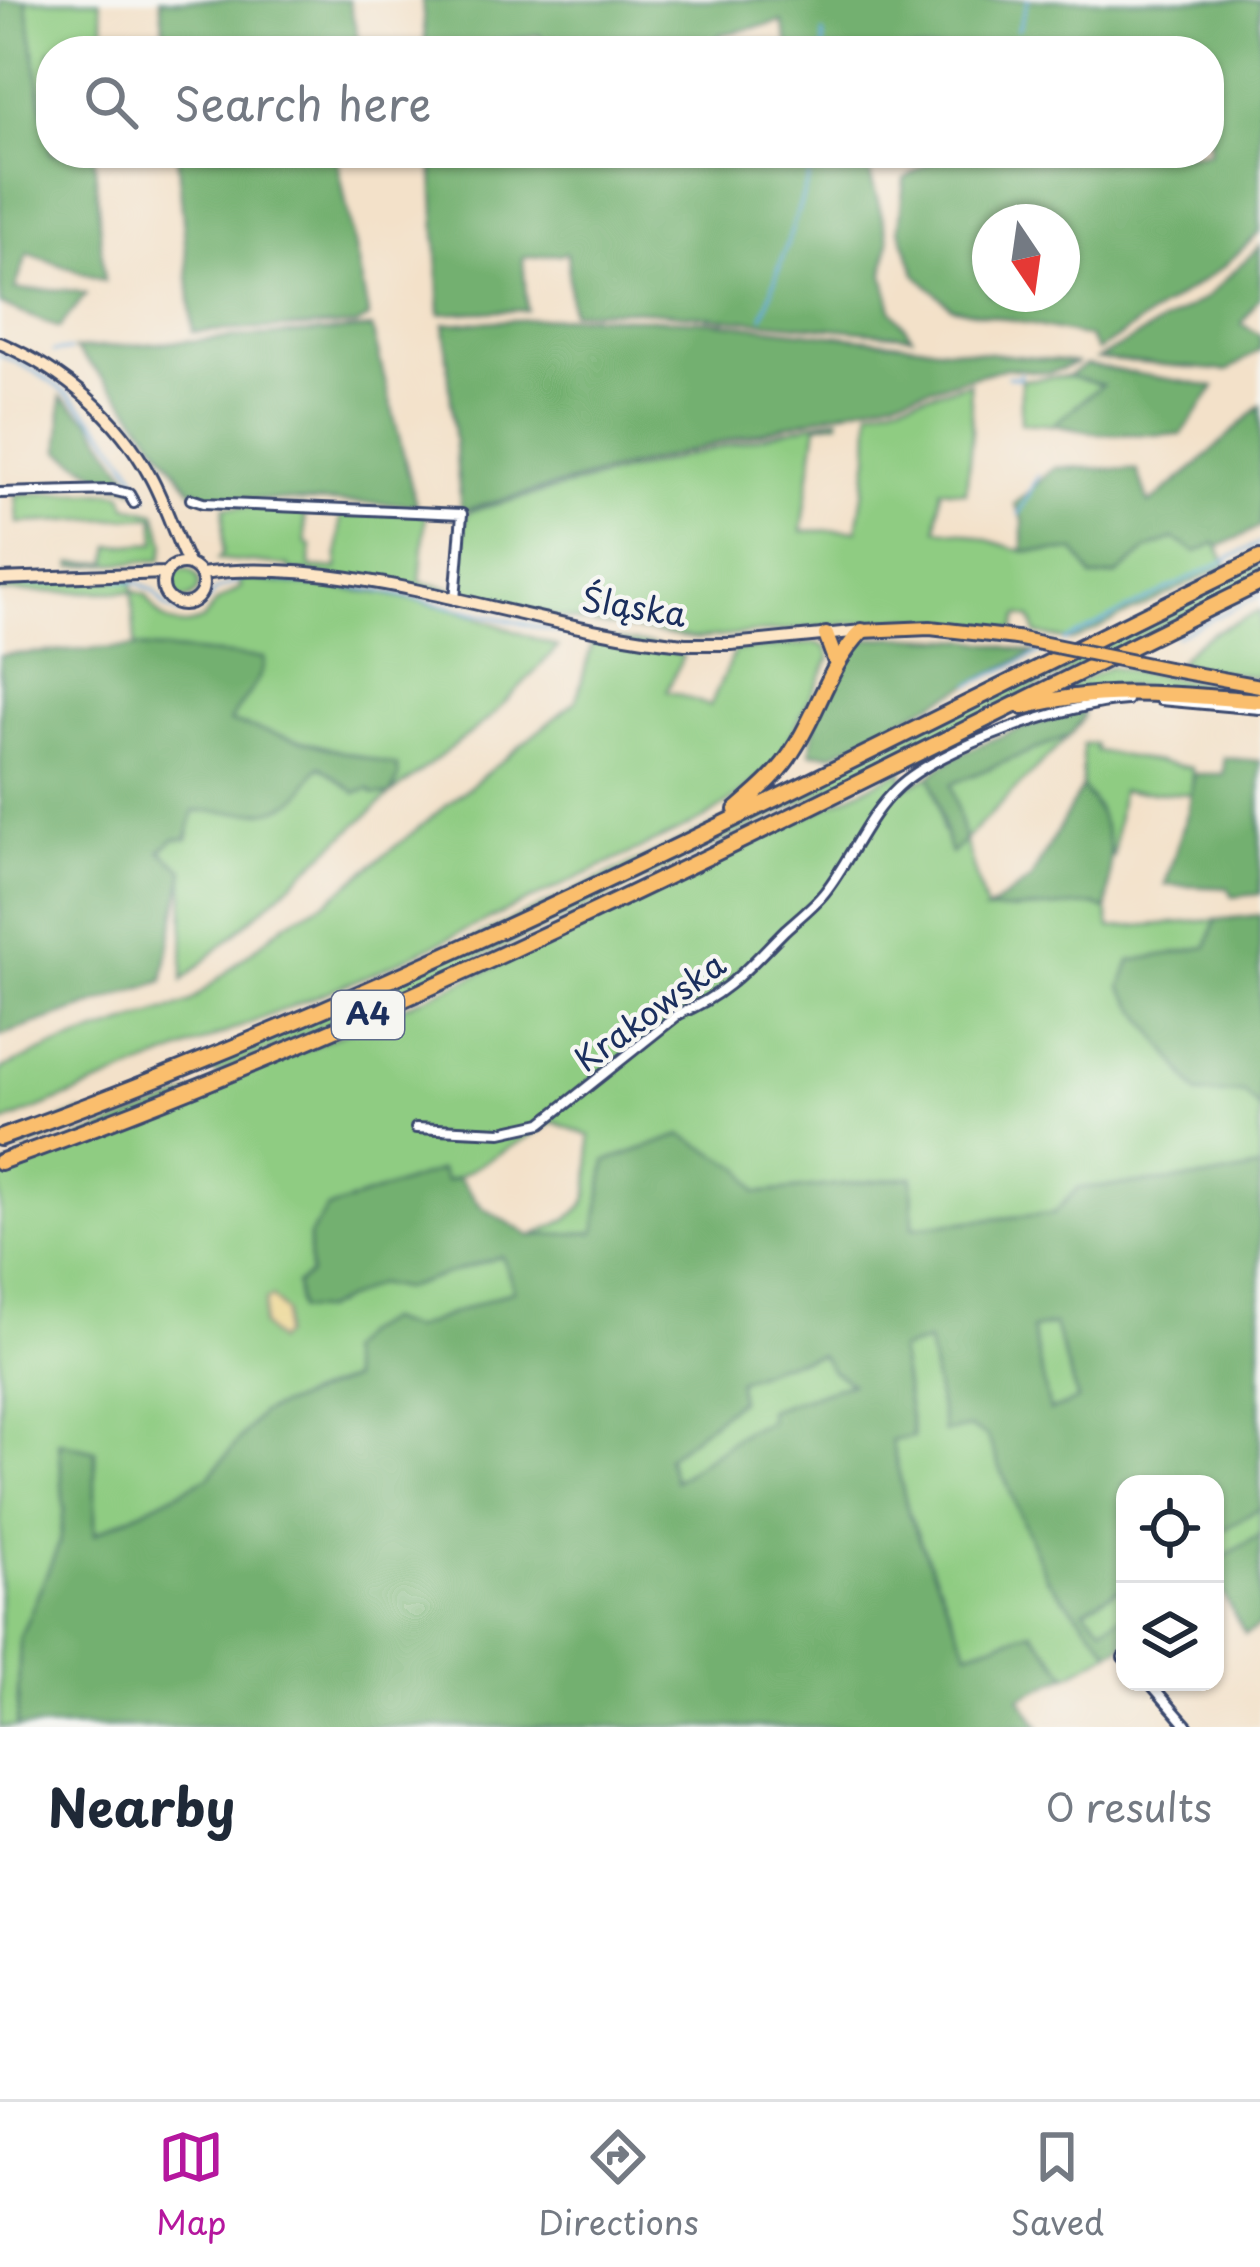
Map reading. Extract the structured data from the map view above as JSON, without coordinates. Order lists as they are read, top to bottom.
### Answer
{
  "streets": {
    "highway": ["A4"],
    "main road": ["Śląska"],
    "street": ["Krakowska"]
  },
  "north": "bottom",
  "page": {
    "search": "Search here",
    "heading": ["Nearby", "0 results"],
    "nav": ["Map", "Directions", "Saved"]
  }
}
